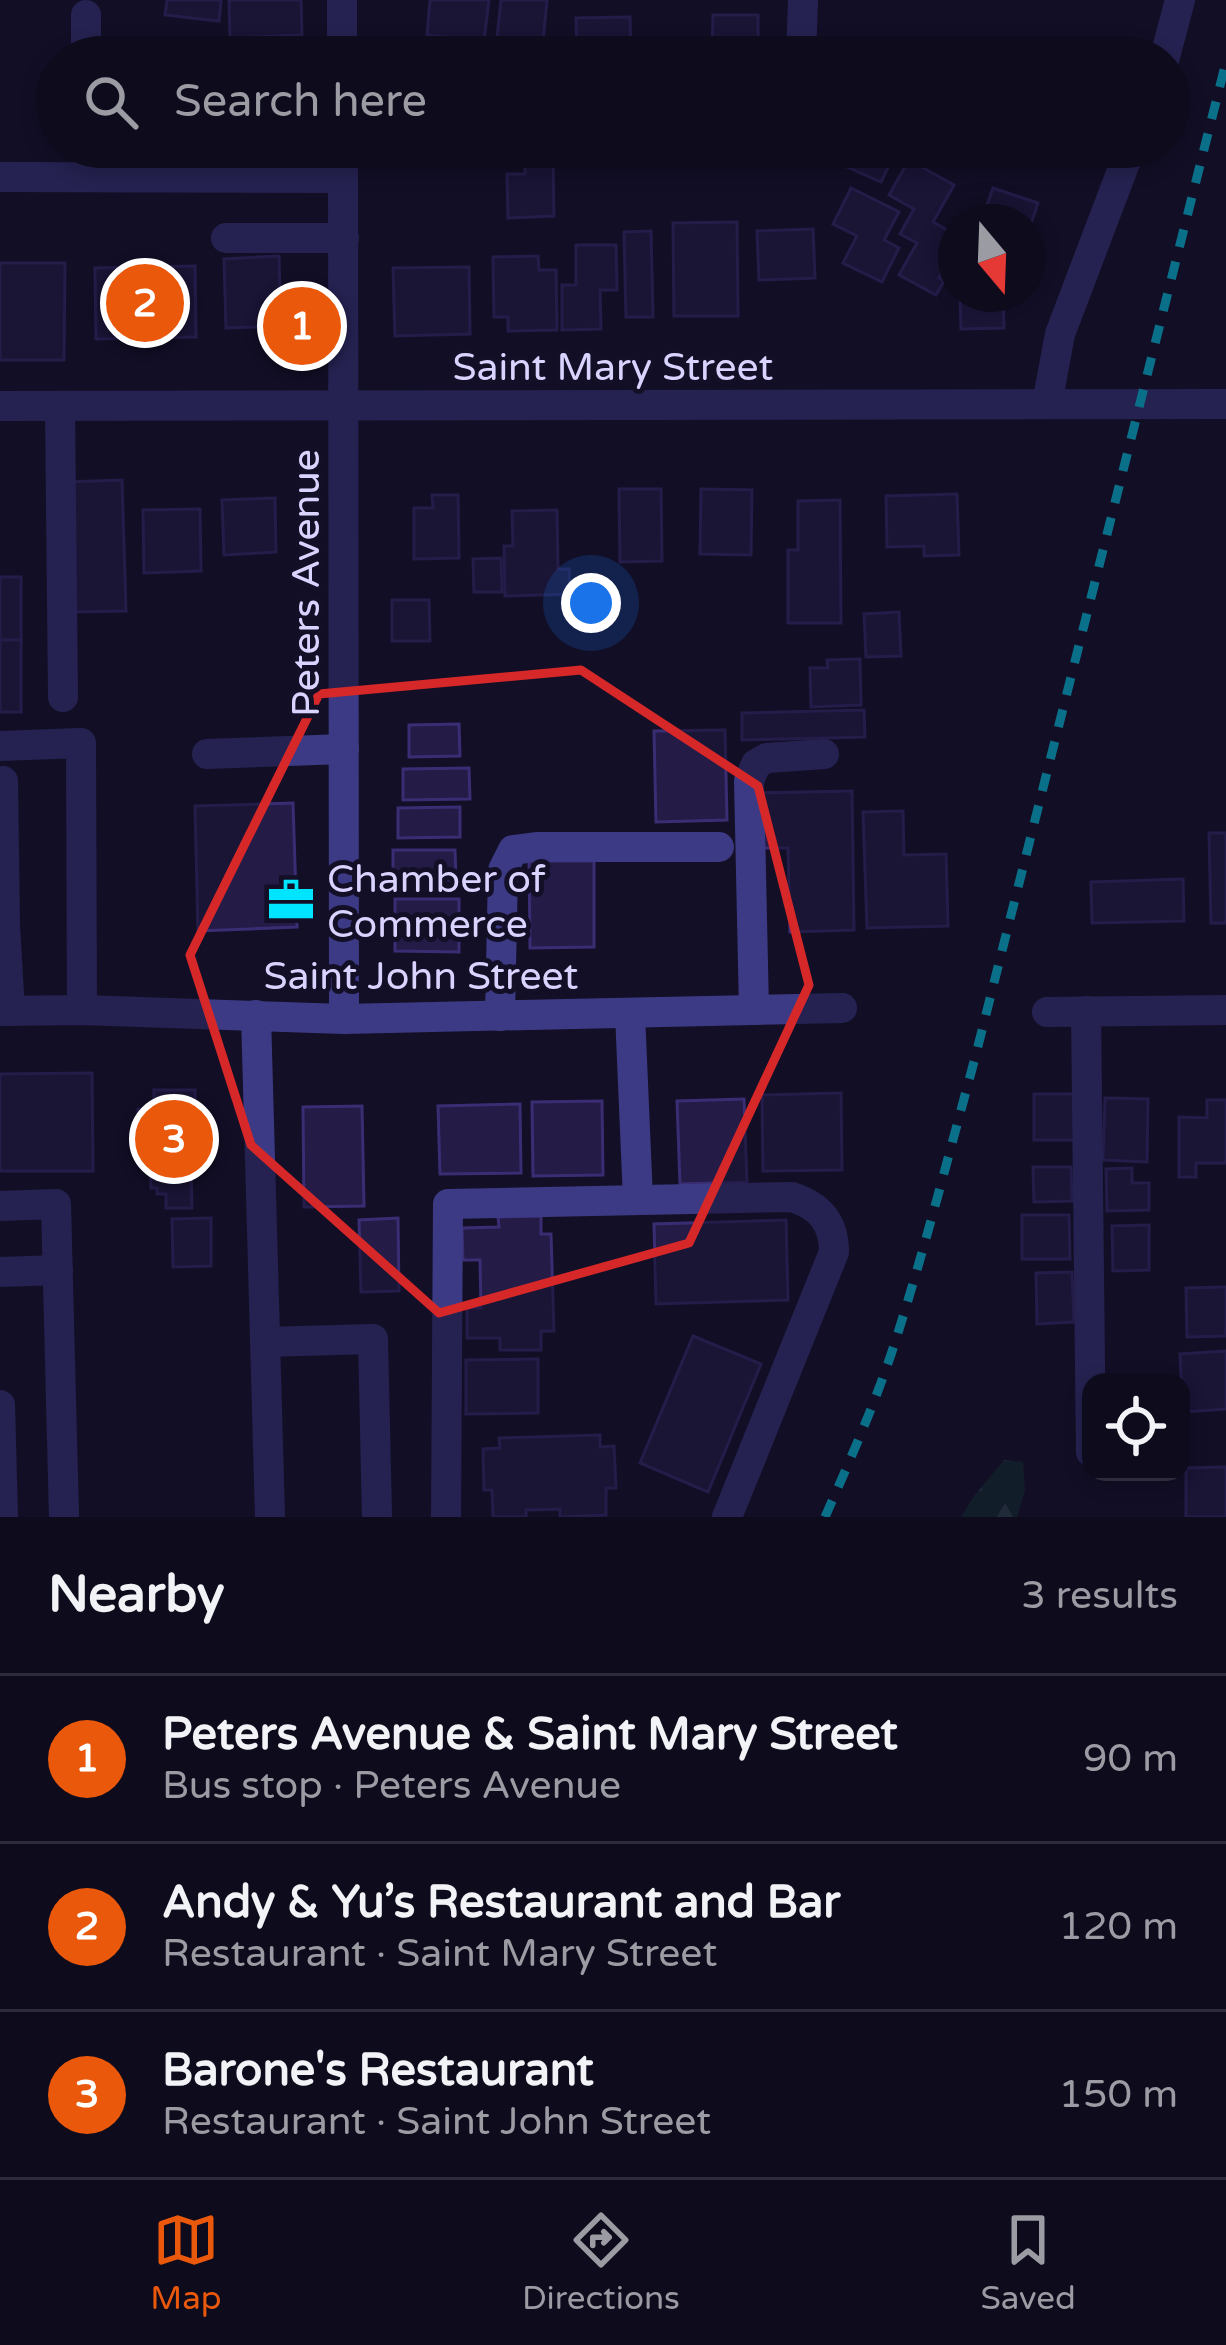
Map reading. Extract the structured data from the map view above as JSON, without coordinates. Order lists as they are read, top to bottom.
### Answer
{
  "streets": {
    "street": ["Saint Mary Street", "Peters Avenue", "Saint John Street"]
  },
  "crossings": [
    ["Saint Mary Street", "Peters Avenue"],
    ["Peters Avenue", "Saint John Street"]
  ],
  "places": {
    "office": ["Chamber of Commerce"]
  },
  "north": "bottom",
  "page": {
    "search": "Search here",
    "pins": ["2", "1", "3"],
    "heading": ["Nearby", "3 results"],
    "list": [
      {
        "mark": "1",
        "name": "Peters Avenue & Saint Mary Street",
        "note": "Bus stop · Peters Avenue",
        "value": "90 m"
      },
      {
        "mark": "2",
        "name": "Andy & Yu’s Restaurant and Bar",
        "note": "Restaurant · Saint Mary Street",
        "value": "120 m"
      },
      {
        "mark": "3",
        "name": "Barone's Restaurant",
        "note": "Restaurant · Saint John Street",
        "value": "150 m"
      }
    ],
    "nav": ["Map", "Directions", "Saved"]
  }
}
